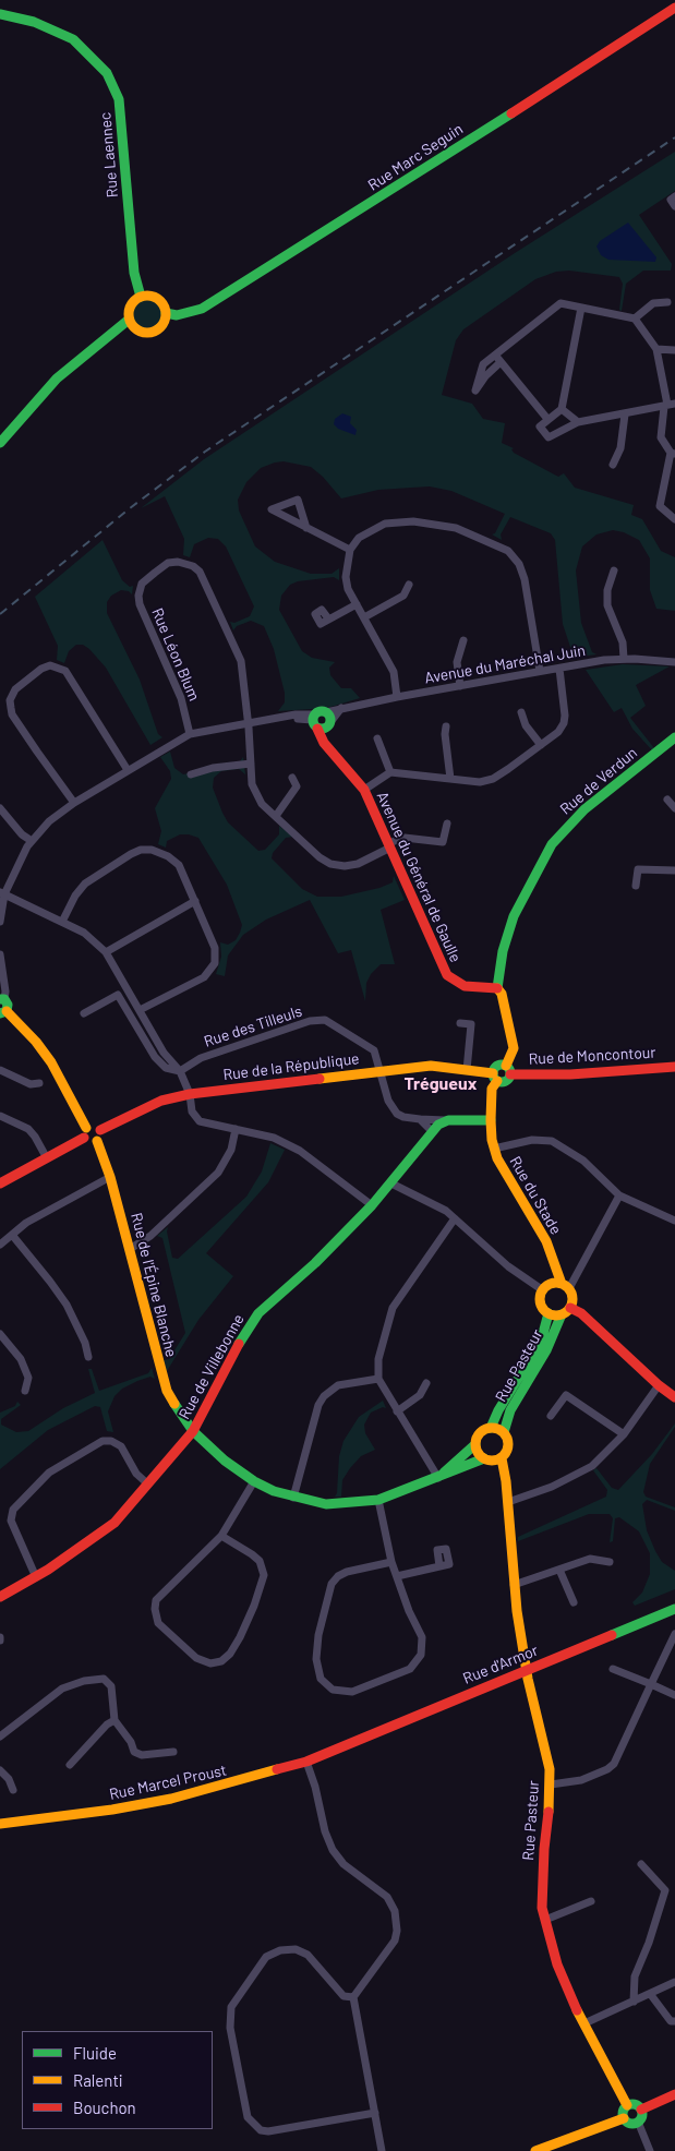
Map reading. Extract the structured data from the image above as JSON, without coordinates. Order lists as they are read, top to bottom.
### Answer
{
  "streets": {
    "street": [
      "Rue Laennec",
      "Rue Marc Seguin",
      "Rue Léon Blum",
      "Avenue du Maréchal Juin",
      "Rue de Verdun",
      "Avenue du Général de Gaulle",
      "Rue des Tilleuls",
      "Rue de Moncontour",
      "Rue de la République",
      "Rue du Stade",
      "Rue de l'Épine Blanche",
      "Rue Pasteur",
      "Rue de Villebonne",
      "Rue d'Armor",
      "Rue Marcel Proust"
    ]
  },
  "crossings": [
    ["Rue Laennec", "Rue Marc Seguin"],
    ["Rue Léon Blum", "Avenue du Général de Gaulle"],
    ["Avenue du Maréchal Juin", "Avenue du Général de Gaulle"],
    ["Rue de Verdun", "Avenue du Général de Gaulle"],
    ["Rue de Verdun", "Rue de Moncontour"],
    ["Rue des Tilleuls", "Rue de la République"],
    ["Rue de la République", "Rue du Stade"],
    ["Rue de la République", "Rue de l'Épine Blanche"],
    ["Rue du Stade", "Rue Pasteur"],
    ["Rue de l'Épine Blanche", "Rue Pasteur"],
    ["Rue de l'Épine Blanche", "Rue de Villebonne"],
    ["Rue Pasteur", "Rue d'Armor"],
    ["Rue d'Armor", "Rue Marcel Proust"]
  ],
  "districts": ["Trégueux"],
  "legend": ["Fluide", "Ralenti", "Bouchon"]
}
